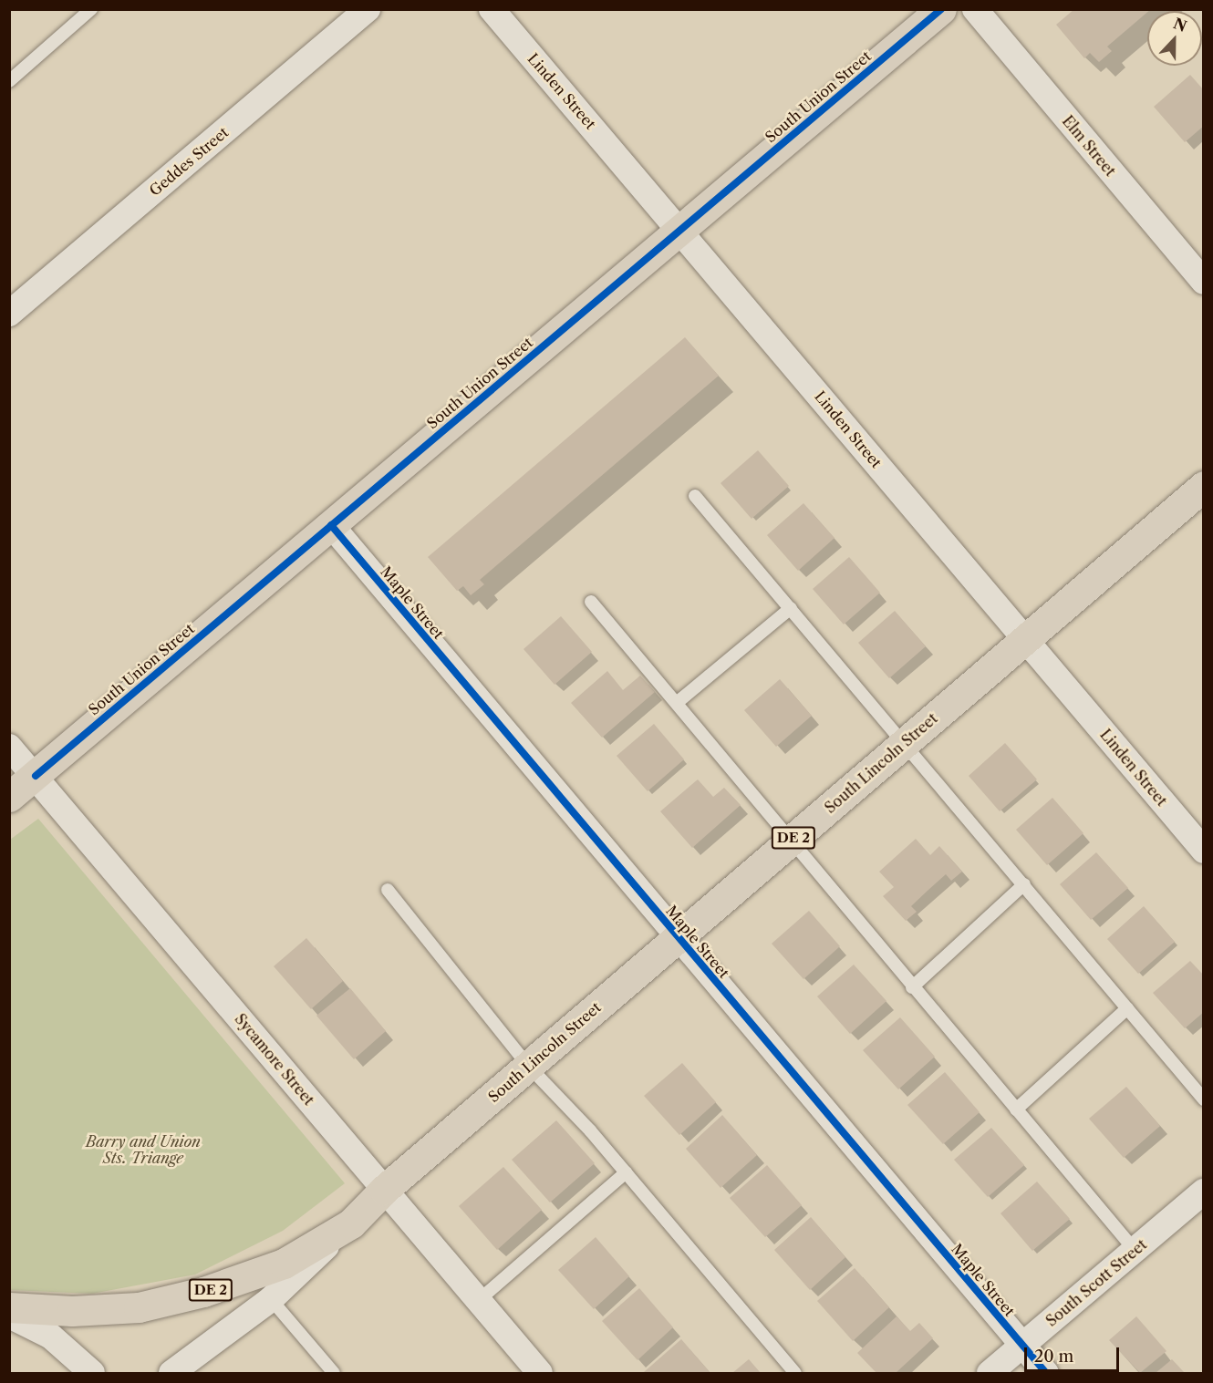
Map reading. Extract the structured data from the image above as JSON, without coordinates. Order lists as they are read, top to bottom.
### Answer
{
  "streets": {
    "main road": ["South Union Street", "South Lincoln Street", "DE 2"],
    "street": [
      "Linden Street",
      "Elm Street",
      "Geddes Street",
      "Maple Street",
      "Sycamore Street",
      "South Scott Street"
    ]
  },
  "crossings": [
    ["Linden Street", "South Union Street"],
    ["Linden Street", "South Lincoln Street"],
    ["South Union Street", "Maple Street"],
    ["South Union Street", "Sycamore Street"],
    ["Maple Street", "South Lincoln Street"],
    ["Maple Street", "South Scott Street"],
    ["South Lincoln Street", "DE 2"],
    ["South Lincoln Street", "Sycamore Street"],
    ["DE 2", "Sycamore Street"]
  ],
  "parks": ["Barry and Union Sts. Triange"],
  "scale_bar": "20 m",
  "north": "top"
}
